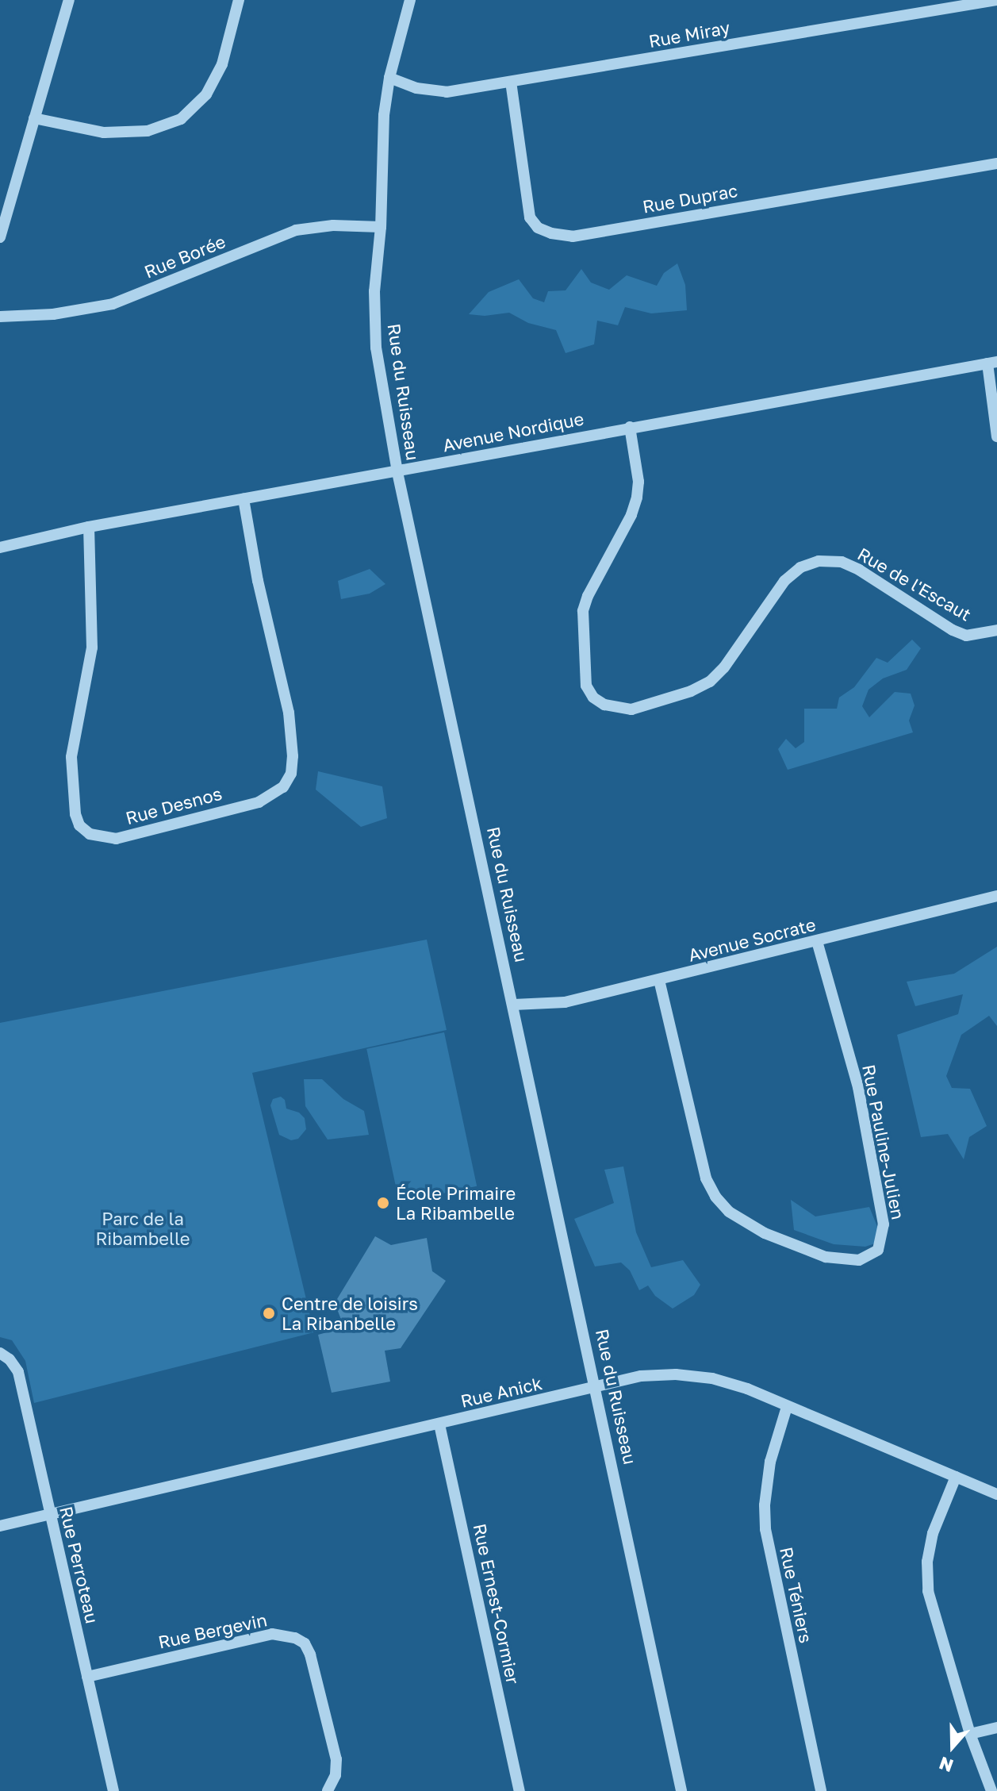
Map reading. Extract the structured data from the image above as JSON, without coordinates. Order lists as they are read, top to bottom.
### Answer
{
  "streets": {
    "street": [
      "Rue Miray",
      "Rue Duprac",
      "Rue Borée",
      "Rue du Ruisseau",
      "Avenue Nordique",
      "Rue de l'Escaut",
      "Rue Desnos",
      "Avenue Socrate",
      "Rue Pauline-Julien",
      "Rue Anick",
      "Rue Perroteau",
      "Rue Téniers",
      "Rue Ernest-Cormier",
      "Rue Bergevin"
    ]
  },
  "crossings": [
    ["Rue Miray", "Rue Duprac"],
    ["Rue Miray", "Rue du Ruisseau"],
    ["Rue Borée", "Rue du Ruisseau"],
    ["Rue du Ruisseau", "Avenue Nordique"],
    ["Rue du Ruisseau", "Avenue Socrate"],
    ["Rue du Ruisseau", "Rue Anick"],
    ["Avenue Nordique", "Rue de l'Escaut"],
    ["Avenue Nordique", "Rue Desnos"],
    ["Avenue Socrate", "Rue Pauline-Julien"],
    ["Rue Anick", "Rue Perroteau"],
    ["Rue Anick", "Rue Téniers"],
    ["Rue Anick", "Rue Ernest-Cormier"],
    ["Rue Perroteau", "Rue Bergevin"]
  ],
  "parks": ["Parc de la Ribambelle"],
  "places": ["École Primaire La Ribambelle", "Centre de loisirs La Ribanbelle"],
  "north": "bottom"
}
